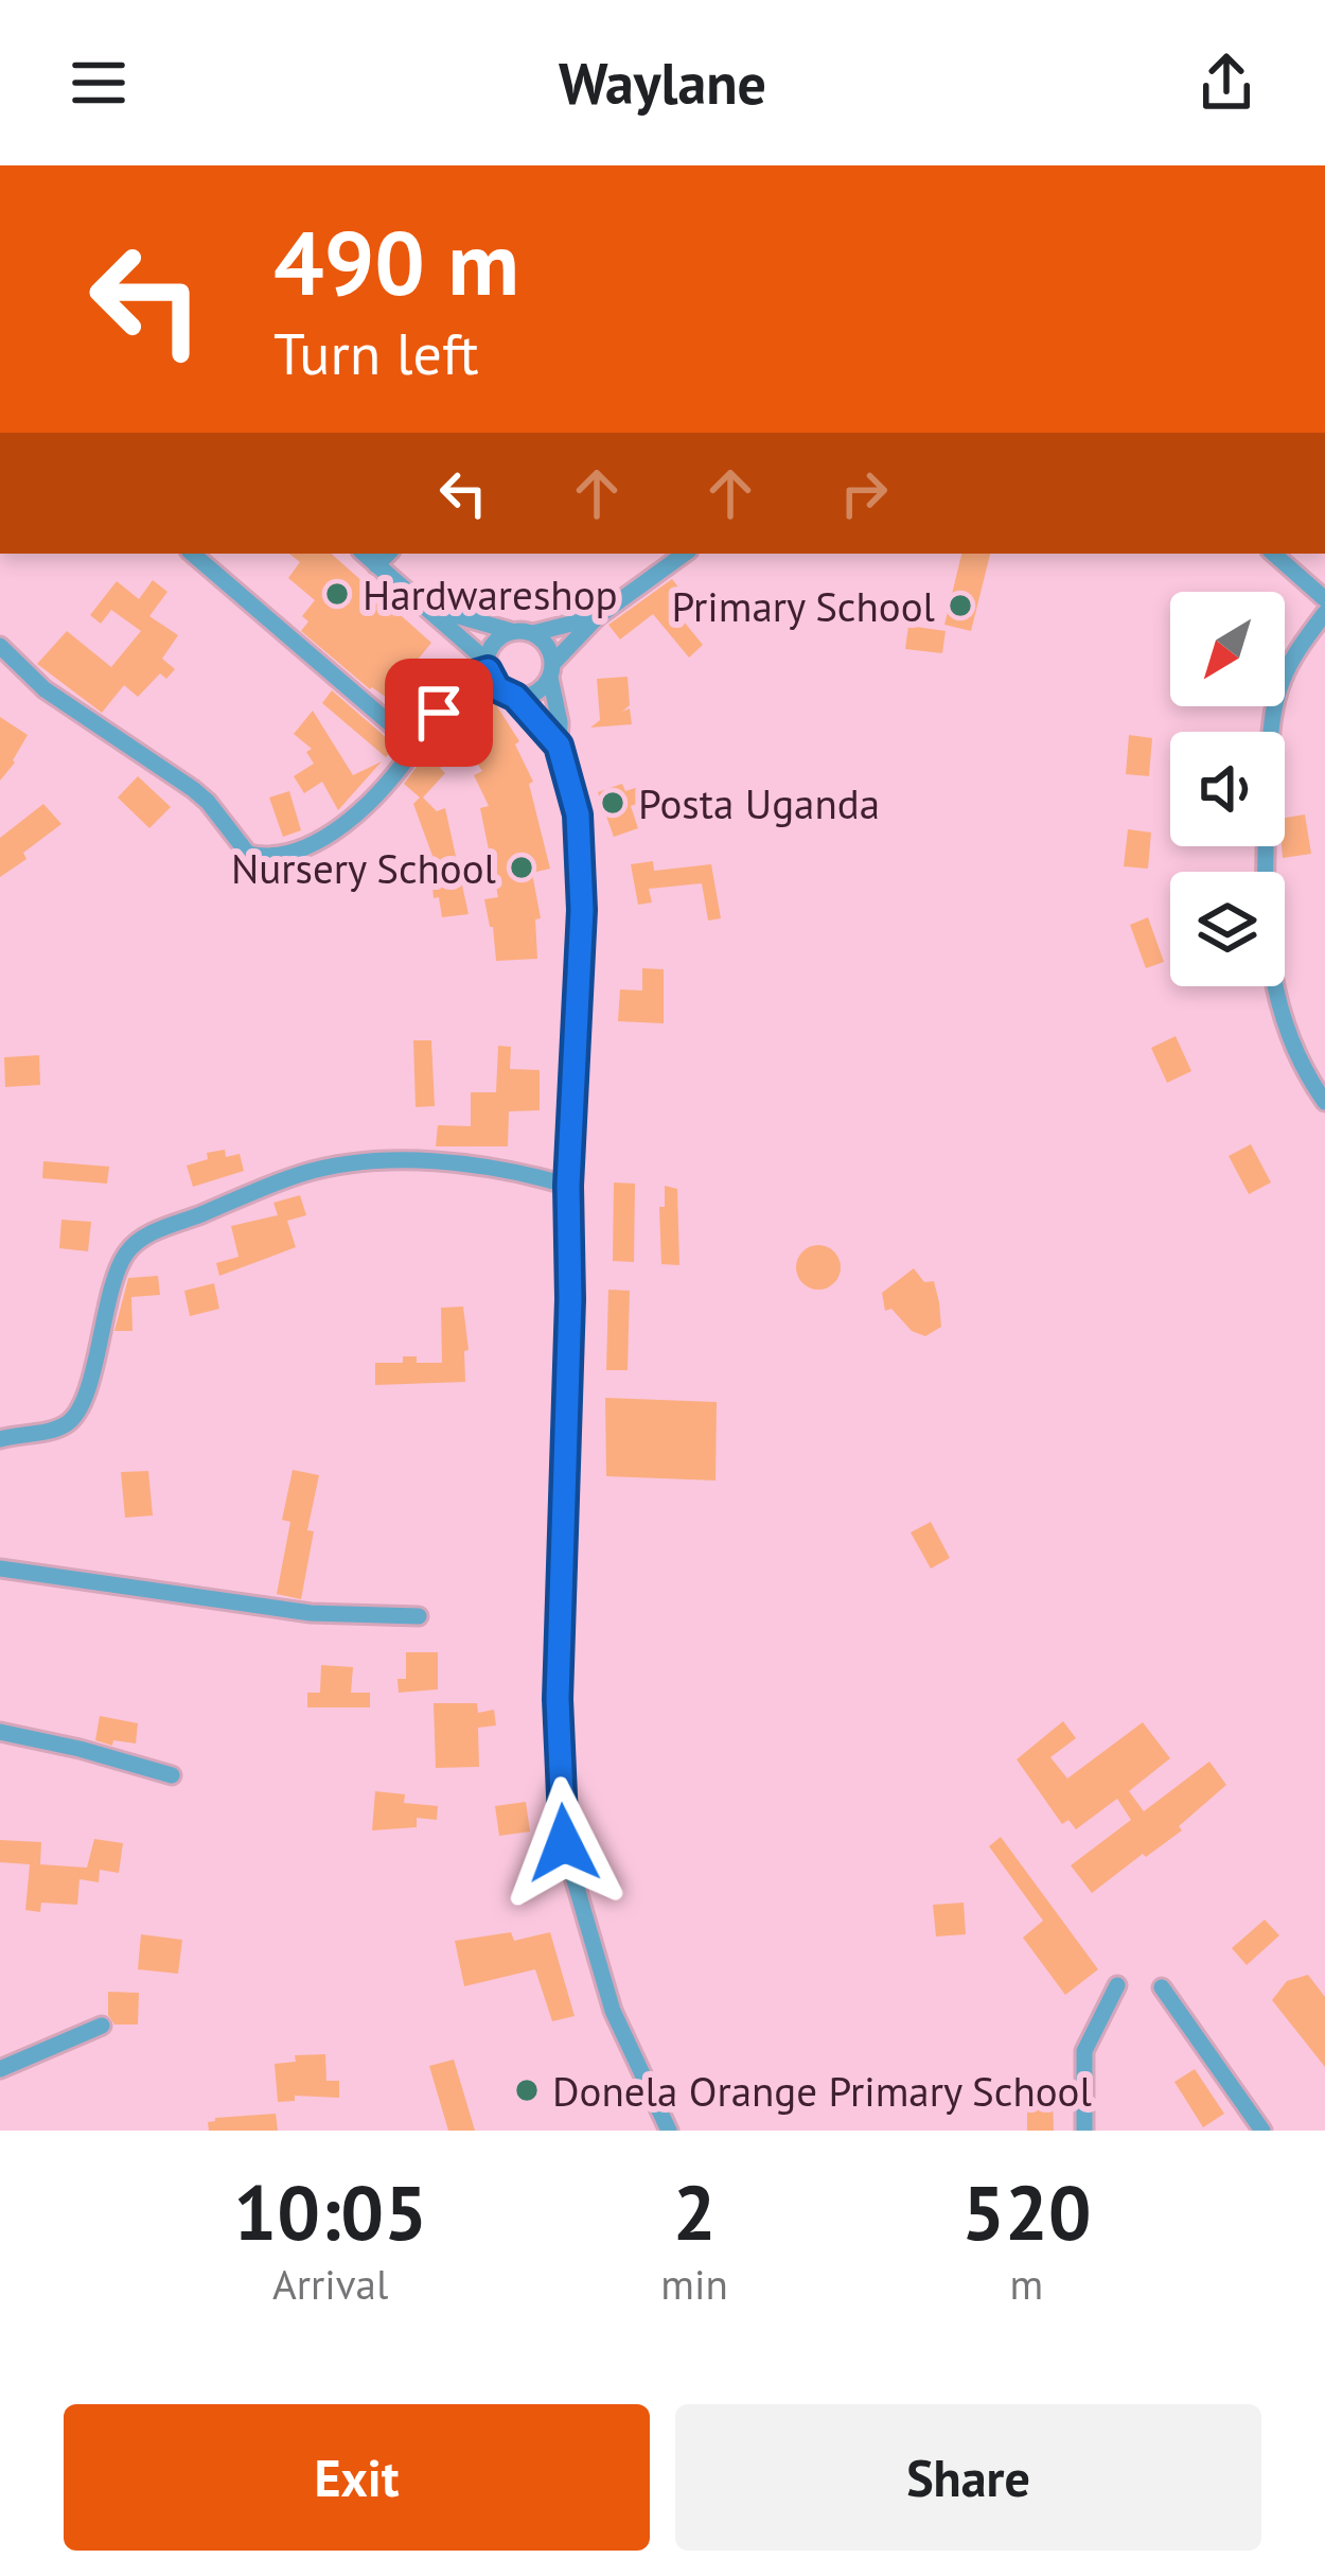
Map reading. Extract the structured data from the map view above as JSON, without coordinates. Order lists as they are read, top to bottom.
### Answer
{
  "places": [
    "Hardwareshop",
    "Primary School",
    "Posta Uganda",
    "Nursery School",
    "Donela Orange Primary School"
  ],
  "north": "bottom left",
  "page": {
    "header": "Waylane",
    "turn": ["490 m", "Turn left"],
    "eta": [
      "10:05",
      "Arrival",
      "2",
      "min",
      "520",
      "m"
    ],
    "buttons": ["Exit", "Share"]
  }
}
